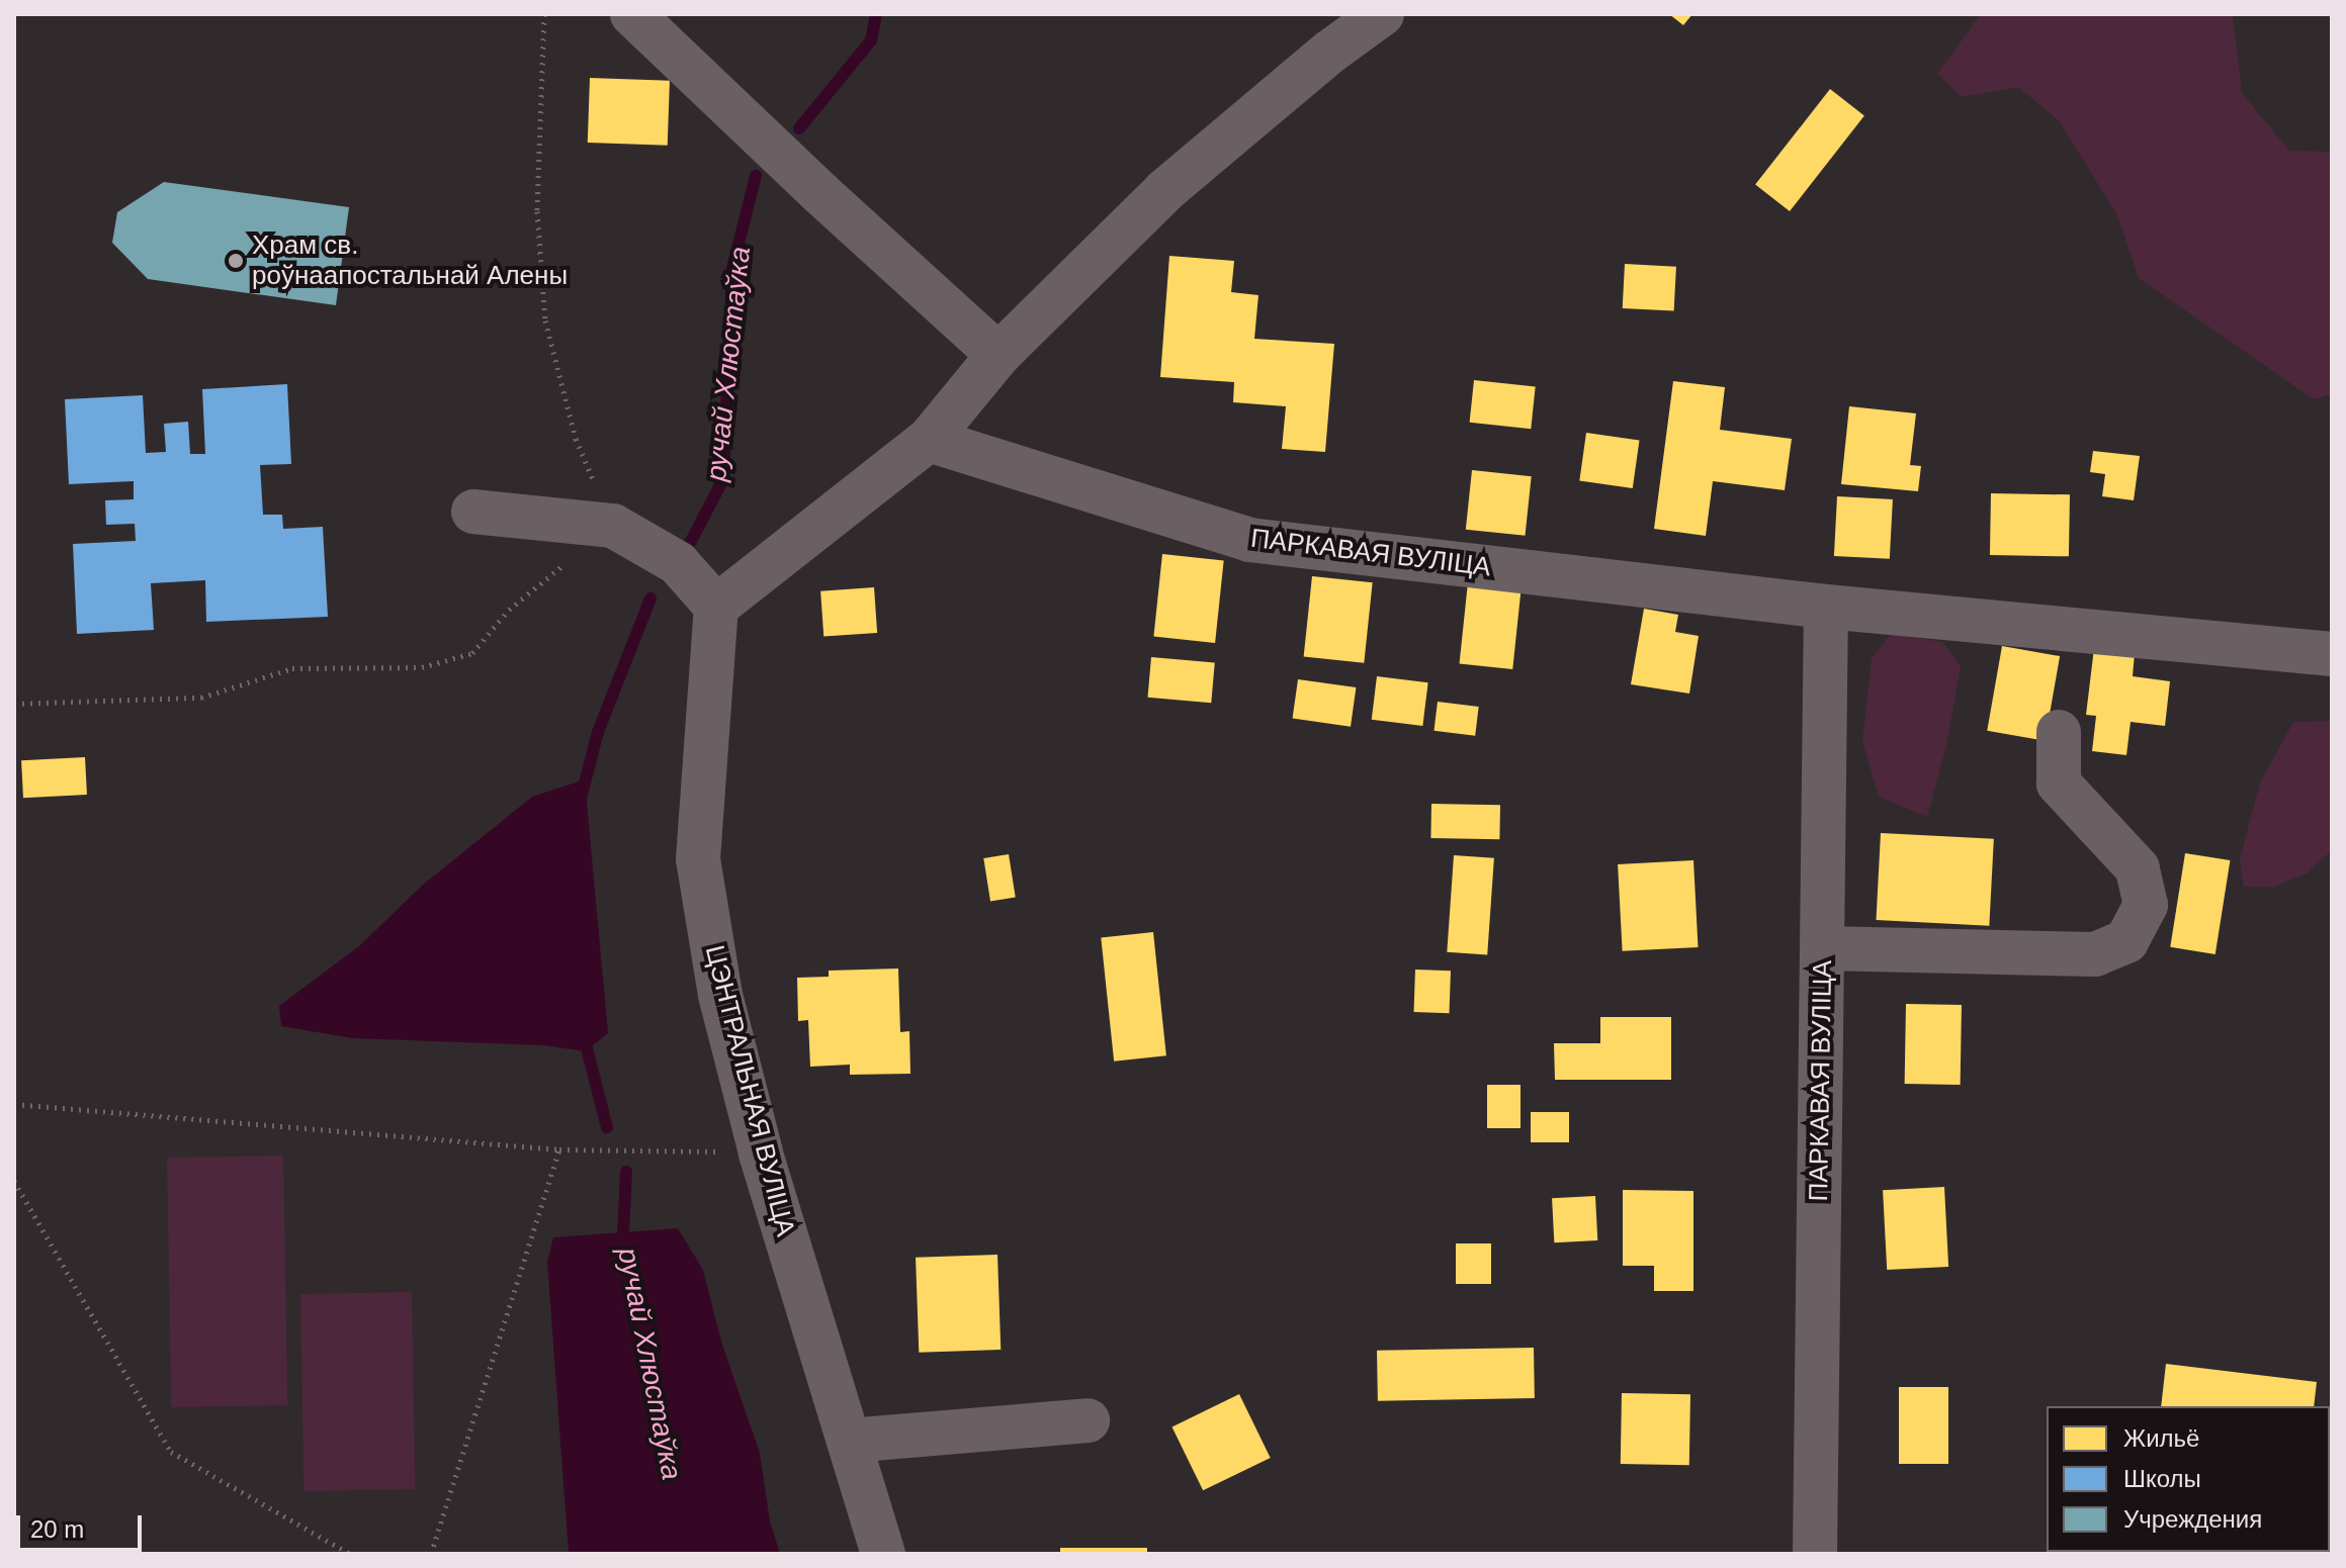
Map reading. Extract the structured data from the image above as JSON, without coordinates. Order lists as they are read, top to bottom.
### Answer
{
  "streets": {
    "street": ["ПАРКАВАЯ ВУЛІЦА", "ЦЭНТРАЛЬНАЯ ВУЛІЦА"]
  },
  "water": ["ручай Хлюстаўка"],
  "places": ["Храм св. роўнаапостальнай Алены"],
  "legend": ["Жильё", "Школы", "Учреждения"],
  "scale_bar": "20 m"
}
